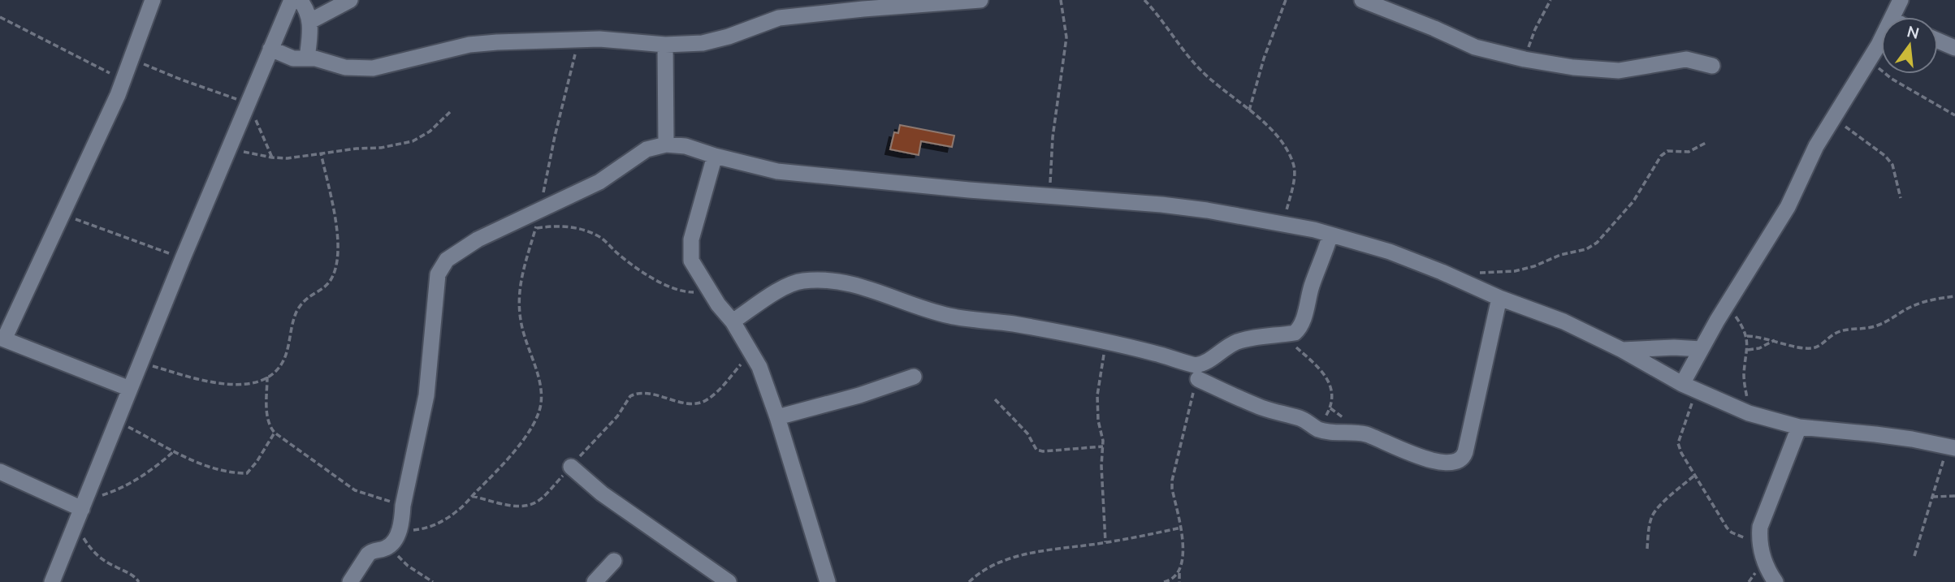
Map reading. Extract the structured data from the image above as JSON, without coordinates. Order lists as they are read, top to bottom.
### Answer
{
  "north": "top"
}
